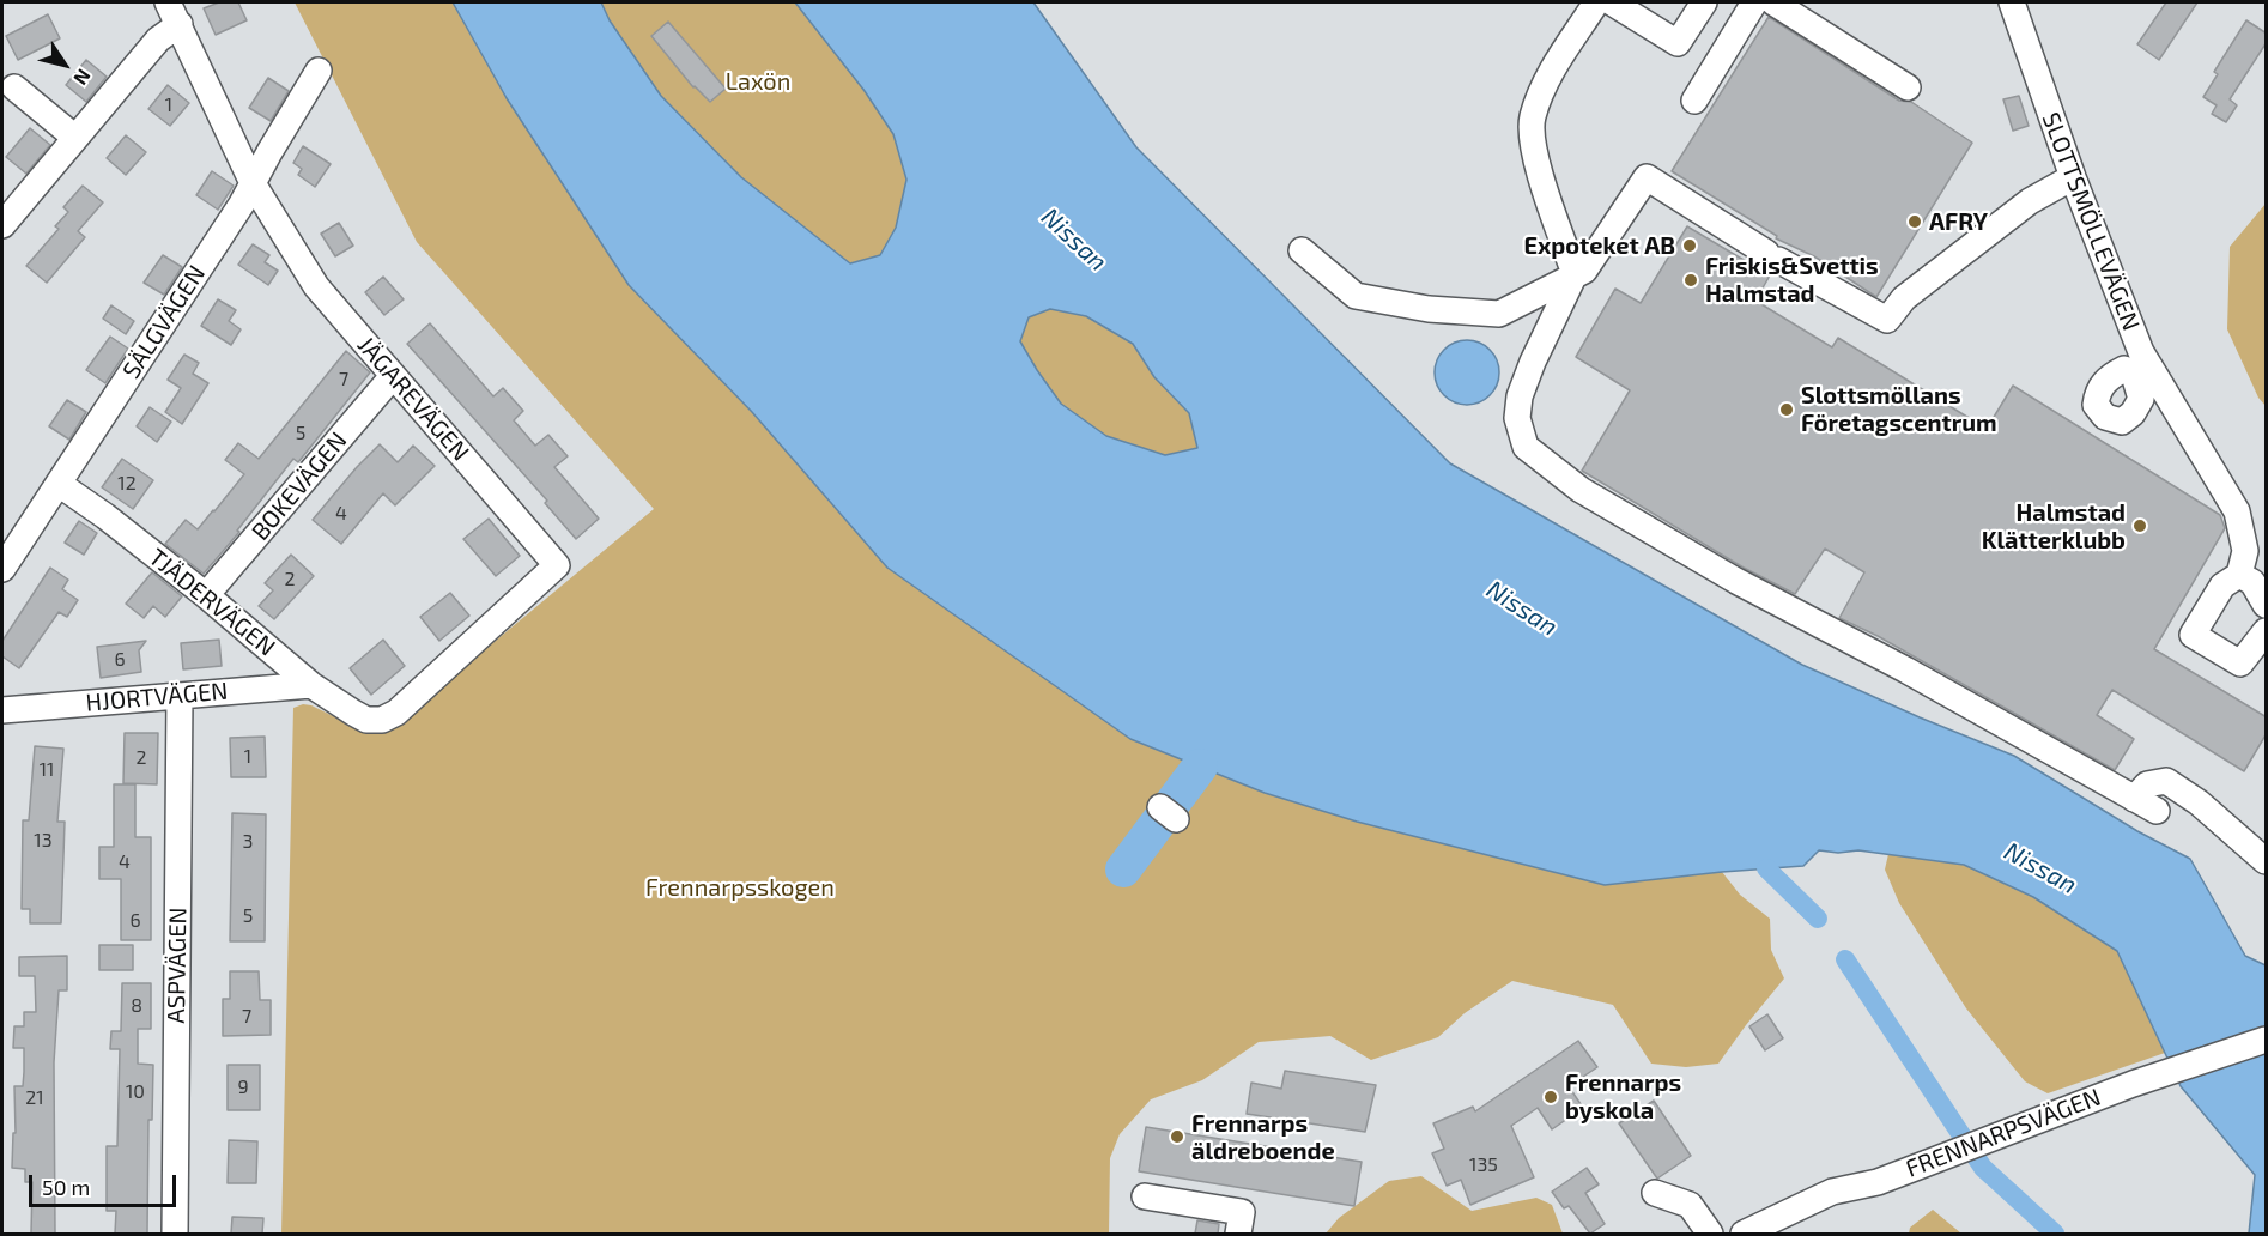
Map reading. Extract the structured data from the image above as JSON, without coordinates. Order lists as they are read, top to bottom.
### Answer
{
  "streets": {
    "street": [
      "SLOTTSMÖLLEVÄGEN",
      "SÄLGVÄGEN",
      "JÄGAREVÄGEN",
      "BOKEVÄGEN",
      "TJÄDERVÄGEN",
      "HJORTVÄGEN",
      "ASPVÄGEN",
      "FRENNARPSVÄGEN"
    ]
  },
  "crossings": [
    ["SÄLGVÄGEN", "JÄGAREVÄGEN"],
    ["SÄLGVÄGEN", "TJÄDERVÄGEN"],
    ["JÄGAREVÄGEN", "BOKEVÄGEN"],
    ["JÄGAREVÄGEN", "TJÄDERVÄGEN"],
    ["BOKEVÄGEN", "TJÄDERVÄGEN"],
    ["TJÄDERVÄGEN", "HJORTVÄGEN"],
    ["HJORTVÄGEN", "ASPVÄGEN"]
  ],
  "water": ["Nissan"],
  "parks": ["Laxön", "Frennarpsskogen"],
  "places": [
    "AFRY",
    "Expoteket AB",
    "Friskis&Svettis Halmstad",
    "Slottsmöllans Företagscentrum",
    "Halmstad Klätterklubb",
    "Frennarps byskola",
    "Frennarps äldreboende"
  ],
  "house_numbers": [
    "1",
    "7",
    "5",
    "12",
    "4",
    "2",
    "6",
    "1",
    "2",
    "11",
    "13",
    "3",
    "4",
    "5",
    "6",
    "8",
    "7",
    "9",
    "10",
    "21",
    "135"
  ],
  "scale_bar": "50 m",
  "north": "bottom right"
}
